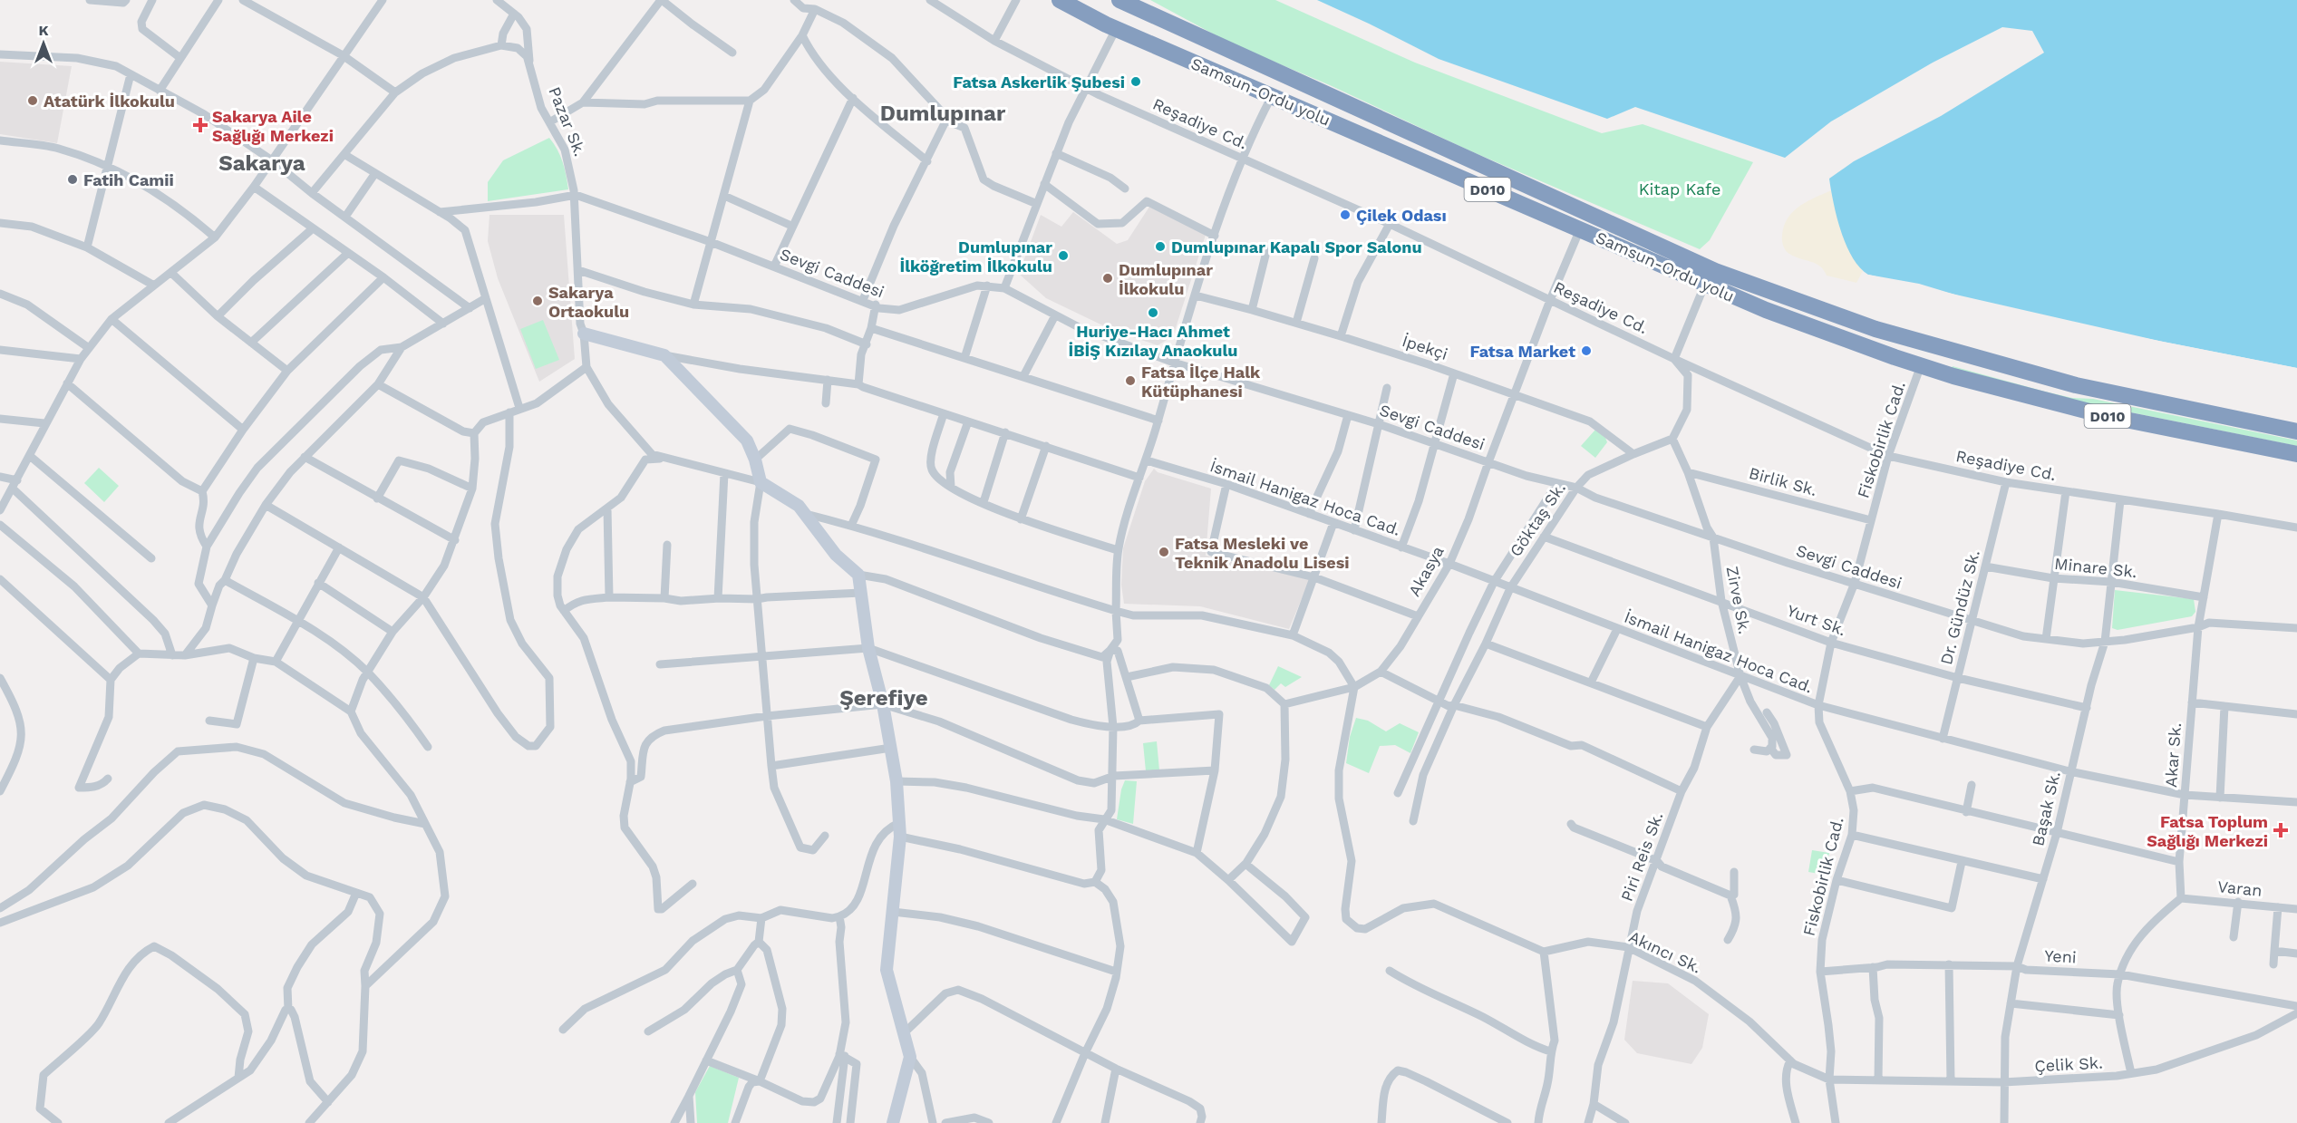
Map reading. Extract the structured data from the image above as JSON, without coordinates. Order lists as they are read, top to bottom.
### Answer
{
  "streets": {
    "highway": ["Samsun-Ordu yolu", "D010"],
    "street": [
      "Pazar Sk.",
      "Reşadiye Cd.",
      "Sevgi Caddesi",
      "İpekçi",
      "Fiskobirlik Cad.",
      "Birlik Sk.",
      "İsmail Hanigaz Hoca Cad.",
      "Göktaş Sk.",
      "Minare Sk.",
      "Akasya",
      "Zirve Sk.",
      "Dr. Gündüz Sk.",
      "Yurt Sk.",
      "Akar Sk.",
      "Başak Sk.",
      "Piri Reis Sk.",
      "Varan",
      "Akıncı Sk.",
      "Yeni",
      "Çelik Sk."
    ]
  },
  "crossings": [
    ["Samsun-Ordu yolu", "Fiskobirlik Cad."],
    ["Samsun-Ordu yolu", "Akasya"],
    ["Pazar Sk.", "Sevgi Caddesi"],
    ["Reşadiye Cd.", "Fiskobirlik Cad."],
    ["Reşadiye Cd.", "Akasya"],
    ["Reşadiye Cd.", "Dr. Gündüz Sk."],
    ["Reşadiye Cd.", "Akar Sk."],
    ["Reşadiye Cd.", "Başak Sk."],
    ["Sevgi Caddesi", "Fiskobirlik Cad."],
    ["Sevgi Caddesi", "Göktaş Sk."],
    ["Sevgi Caddesi", "Akasya"],
    ["Sevgi Caddesi", "Zirve Sk."],
    ["Sevgi Caddesi", "Dr. Gündüz Sk."],
    ["Sevgi Caddesi", "Akar Sk."],
    ["Sevgi Caddesi", "Başak Sk."],
    ["İpekçi", "Göktaş Sk."],
    ["İpekçi", "Akasya"],
    ["Fiskobirlik Cad.", "Birlik Sk."],
    ["Fiskobirlik Cad.", "İsmail Hanigaz Hoca Cad."],
    ["Fiskobirlik Cad.", "Yurt Sk."],
    ["Fiskobirlik Cad.", "Akıncı Sk."],
    ["Fiskobirlik Cad.", "Yeni"],
    ["Fiskobirlik Cad.", "Çelik Sk."],
    ["Birlik Sk.", "Zirve Sk."],
    ["İsmail Hanigaz Hoca Cad.", "Göktaş Sk."],
    ["İsmail Hanigaz Hoca Cad.", "Akasya"],
    ["İsmail Hanigaz Hoca Cad.", "Zirve Sk."],
    ["İsmail Hanigaz Hoca Cad.", "Dr. Gündüz Sk."],
    ["İsmail Hanigaz Hoca Cad.", "Akar Sk."],
    ["İsmail Hanigaz Hoca Cad.", "Başak Sk."],
    ["İsmail Hanigaz Hoca Cad.", "Piri Reis Sk."],
    ["Göktaş Sk.", "Zirve Sk."],
    ["Göktaş Sk.", "Yurt Sk."],
    ["Minare Sk.", "Dr. Gündüz Sk."],
    ["Minare Sk.", "Akar Sk."],
    ["Minare Sk.", "Başak Sk."],
    ["Zirve Sk.", "Yurt Sk."],
    ["Zirve Sk.", "Piri Reis Sk."],
    ["Dr. Gündüz Sk.", "Yurt Sk."],
    ["Yurt Sk.", "Başak Sk."],
    ["Akar Sk.", "Varan"],
    ["Başak Sk.", "Yeni"],
    ["Başak Sk.", "Çelik Sk."],
    ["Piri Reis Sk.", "Akıncı Sk."],
    ["Akıncı Sk.", "Çelik Sk."]
  ],
  "districts": ["Dumlupınar", "Sakarya", "Şerefiye"],
  "parks": ["Kitap Kafe"],
  "places": {
    "other": [
      "Fatsa Askerlik Şubesi",
      "Atatürk İlkokulu",
      "Fatih Camii",
      "Çilek Odası",
      "Dumlupınar Kapalı Spor Salonu",
      "Dumlupınar İlköğretim İlkokulu",
      "Dumlupınar İlkokulu",
      "Sakarya Ortaokulu",
      "Huriye-Hacı Ahmet İBİŞ Kızılay Anaokulu",
      "Fatsa Market",
      "Fatsa İlçe Halk Kütüphanesi",
      "Fatsa Mesleki ve Teknik Anadolu Lisesi"
    ],
    "health": ["Sakarya Aile Sağlığı Merkezi", "Fatsa Toplum Sağlığı Merkezi"]
  },
  "north": "top"
}
